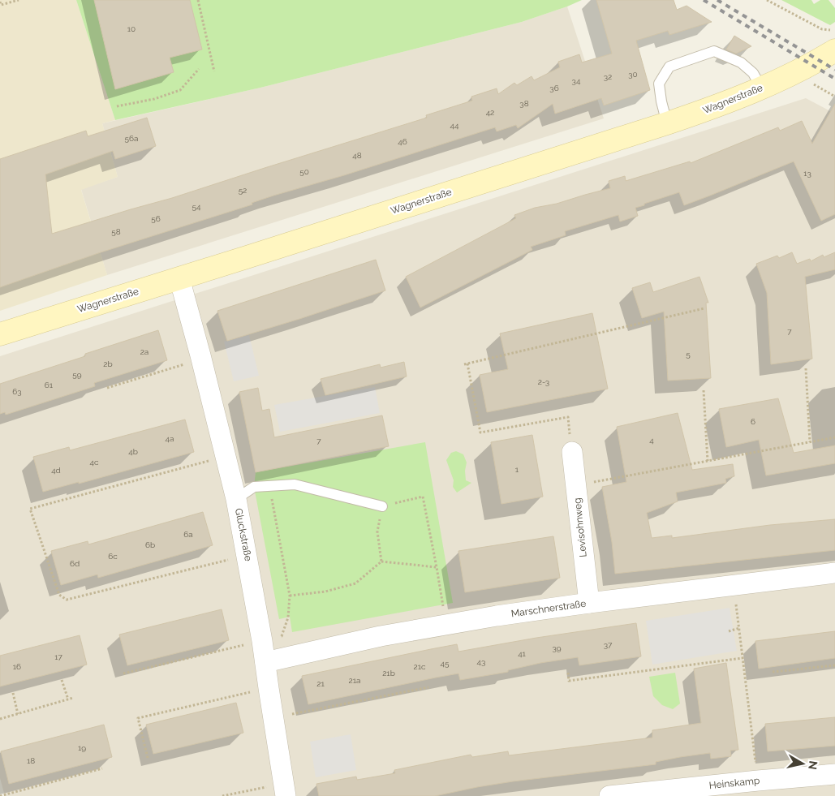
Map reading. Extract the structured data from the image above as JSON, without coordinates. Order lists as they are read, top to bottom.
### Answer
{
  "streets": {
    "main road": ["Wagnerstraße"],
    "street": [
      "Levisohnweg",
      "Gluckstraße",
      "Marschnerstraße",
      "Heinskamp"
    ]
  },
  "crossings": [
    ["Wagnerstraße", "Gluckstraße"],
    ["Levisohnweg", "Marschnerstraße"],
    ["Gluckstraße", "Marschnerstraße"]
  ],
  "house_numbers": [
    "10",
    "30",
    "32",
    "34",
    "36",
    "38",
    "42",
    "44",
    "56a",
    "46",
    "48",
    "50",
    "13",
    "52",
    "54",
    "56",
    "58",
    "7",
    "2a",
    "5",
    "2b",
    "59",
    "2-3",
    "61",
    "63",
    "6",
    "4a",
    "4",
    "7",
    "4b",
    "4c",
    "1",
    "4d",
    "6a",
    "6b",
    "6c",
    "6d",
    "37",
    "39",
    "41",
    "17",
    "43",
    "45",
    "16",
    "21c",
    "21b",
    "21a",
    "21",
    "19",
    "18"
  ],
  "north": "right"
}
